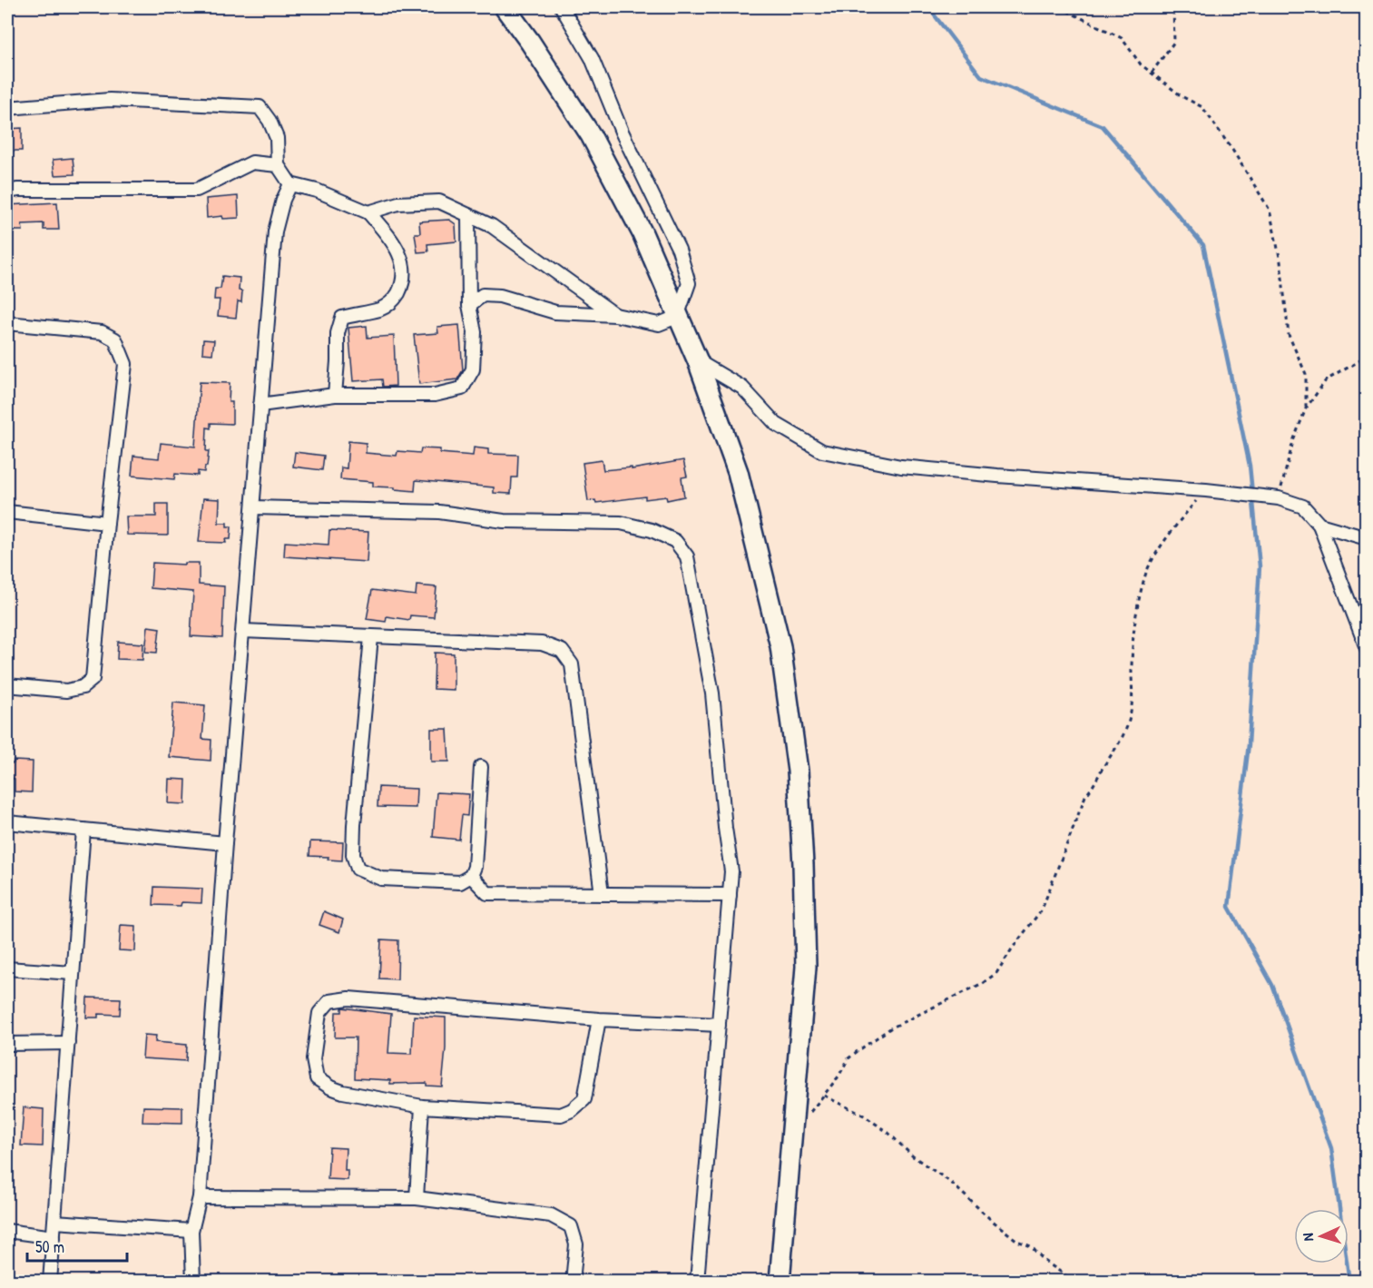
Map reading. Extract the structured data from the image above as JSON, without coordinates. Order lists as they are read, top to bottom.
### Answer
{
  "scale_bar": "50 m",
  "north": "left"
}
